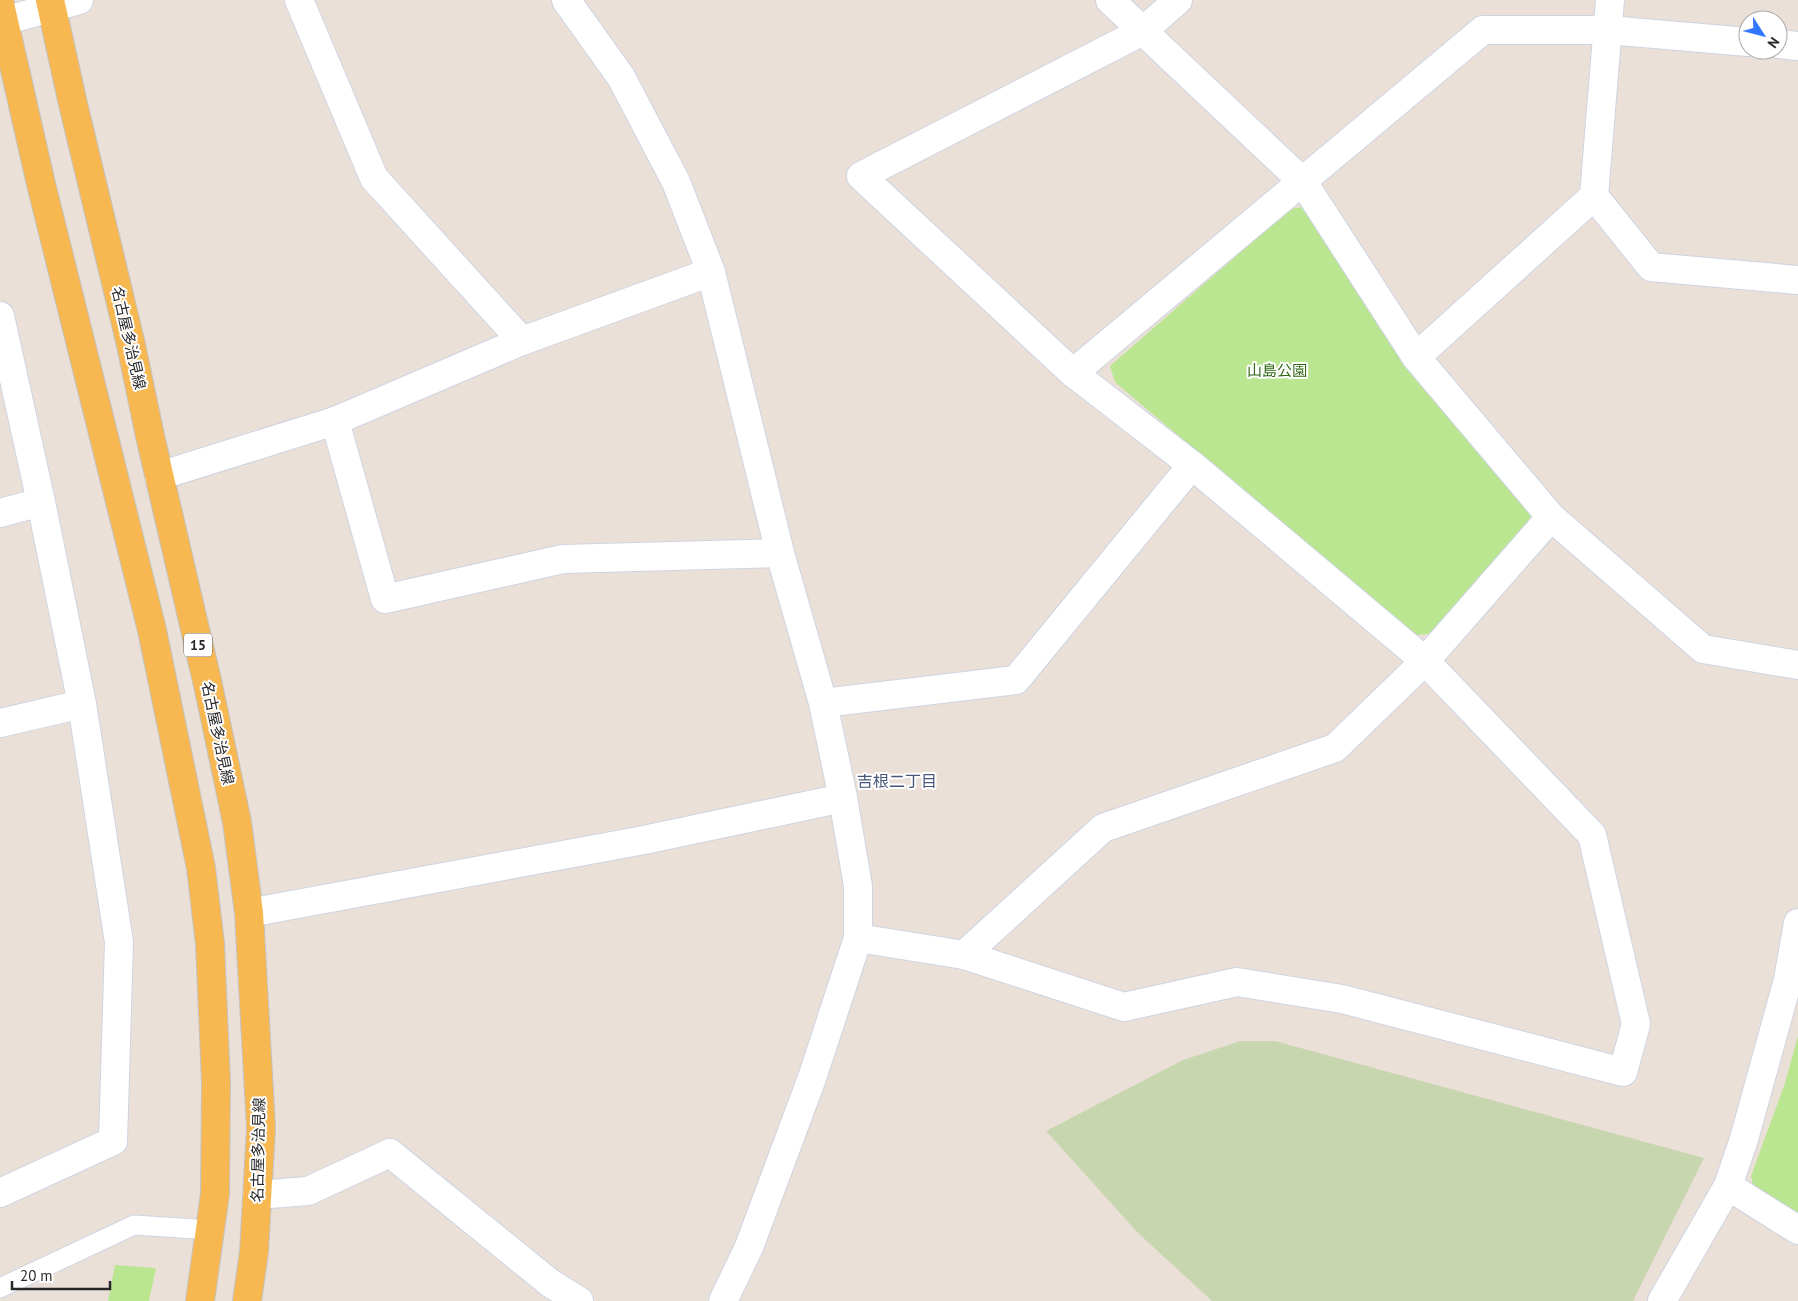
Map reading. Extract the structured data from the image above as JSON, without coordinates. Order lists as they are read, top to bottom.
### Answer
{
  "streets": {
    "main road": ["名古屋多治見線", "15"]
  },
  "districts": ["吉根二丁目"],
  "parks": ["山島公園"],
  "scale_bar": "20 m",
  "north": "bottom right"
}
